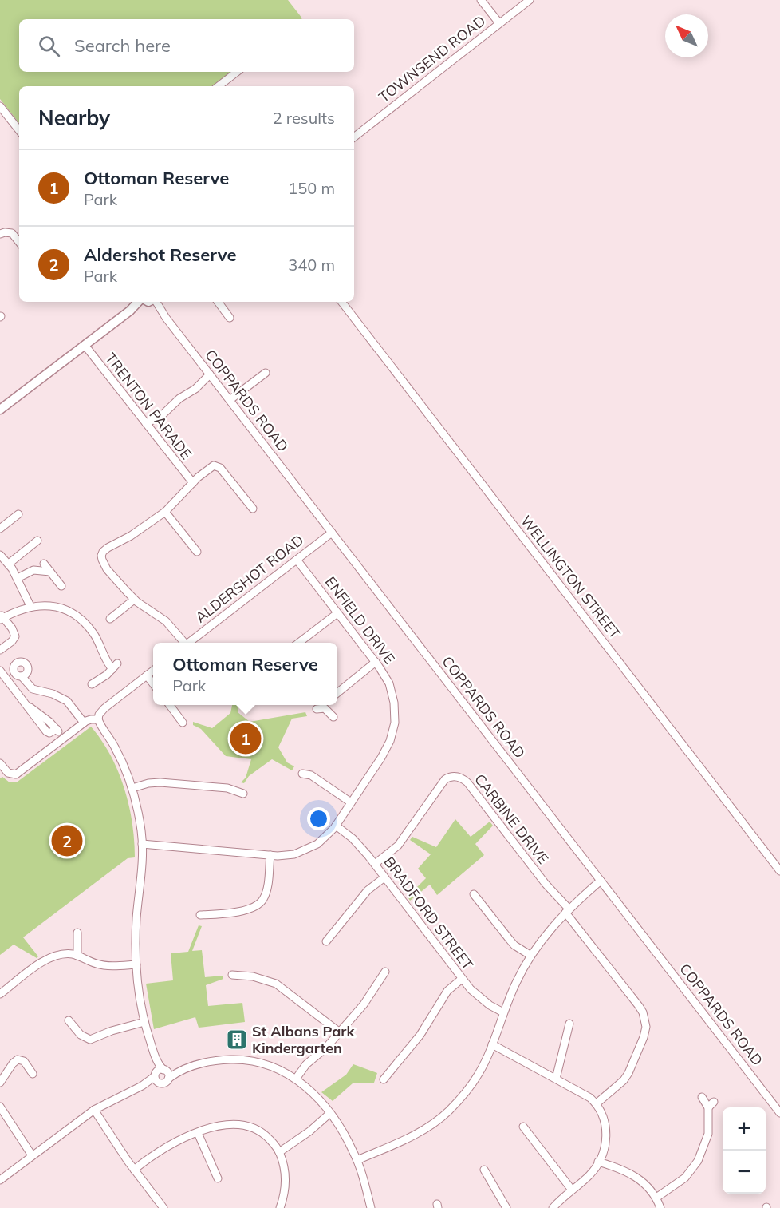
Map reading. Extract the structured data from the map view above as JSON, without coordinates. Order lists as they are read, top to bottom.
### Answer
{
  "streets": {
    "street": [
      "TOWNSEND ROAD",
      "COPPARDS ROAD",
      "TRENTON PARADE",
      "WELLINGTON STREET",
      "ALDERSHOT ROAD",
      "ENFIELD DRIVE",
      "CARBINE DRIVE",
      "BRADFORD STREET"
    ]
  },
  "crossings": [
    ["COPPARDS ROAD", "ALDERSHOT ROAD"],
    ["ALDERSHOT ROAD", "ENFIELD DRIVE"],
    ["ENFIELD DRIVE", "BRADFORD STREET"],
    ["CARBINE DRIVE", "BRADFORD STREET"]
  ],
  "places": {
    "building": ["St Albans Park Kindergarten"]
  },
  "north": "top left",
  "page": {
    "search": "Search here",
    "heading": ["Nearby", "2 results"],
    "list": [
      {
        "mark": "1",
        "name": "Ottoman Reserve",
        "note": "Park",
        "value": "150 m"
      },
      {
        "mark": "2",
        "name": "Aldershot Reserve",
        "note": "Park",
        "value": "340 m"
      }
    ],
    "popup": ["Ottoman Reserve", "Park"],
    "pins": ["1", "2"],
    "map_buttons": ["+", "−"]
  }
}
